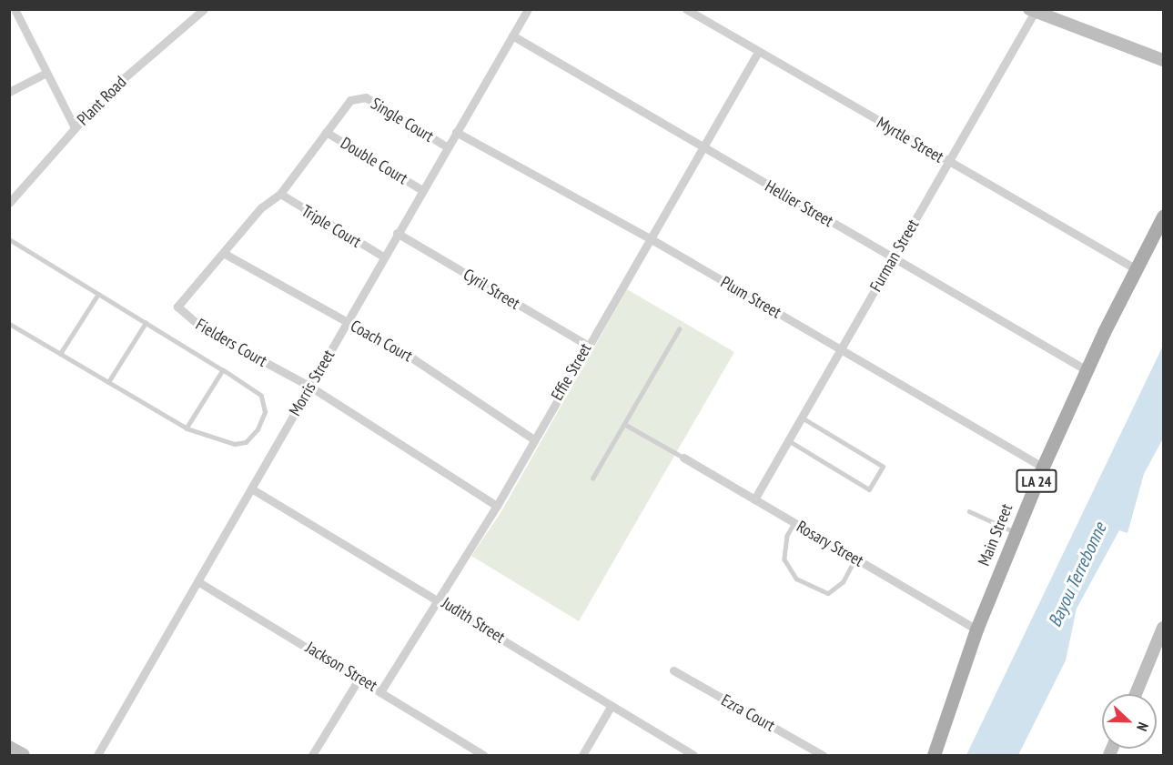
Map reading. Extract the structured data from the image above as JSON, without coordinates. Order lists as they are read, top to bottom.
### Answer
{
  "streets": {
    "main road": ["LA 24", "Main Street"],
    "street": [
      "Plant Road",
      "Single Court",
      "Myrtle Street",
      "Double Court",
      "Hellier Street",
      "Triple Court",
      "Furman Street",
      "Cyril Street",
      "Plum Street",
      "Coach Court",
      "Fielders Court",
      "Effie Street",
      "Morris Street",
      "Rosary Street",
      "Judith Street",
      "Jackson Street",
      "Ezra Court"
    ]
  },
  "crossings": [
    ["Single Court", "Fielders Court"],
    ["Single Court", "Morris Street"],
    ["Myrtle Street", "Furman Street"],
    ["Myrtle Street", "Effie Street"],
    ["Myrtle Street", "Main Street"],
    ["Double Court", "Fielders Court"],
    ["Double Court", "Morris Street"],
    ["Hellier Street", "Furman Street"],
    ["Hellier Street", "Effie Street"],
    ["Hellier Street", "Morris Street"],
    ["Hellier Street", "Main Street"],
    ["Triple Court", "Fielders Court"],
    ["Triple Court", "Morris Street"],
    ["Furman Street", "Plum Street"],
    ["Furman Street", "Rosary Street"],
    ["Cyril Street", "Effie Street"],
    ["Cyril Street", "Morris Street"],
    ["Plum Street", "Effie Street"],
    ["Plum Street", "Morris Street"],
    ["Plum Street", "Main Street"],
    ["Coach Court", "Fielders Court"],
    ["Coach Court", "Effie Street"],
    ["Coach Court", "Morris Street"],
    ["Fielders Court", "Effie Street"],
    ["Fielders Court", "Morris Street"],
    ["Effie Street", "Judith Street"],
    ["Effie Street", "Jackson Street"],
    ["Morris Street", "Judith Street"],
    ["Morris Street", "Jackson Street"],
    ["Main Street", "Rosary Street"]
  ],
  "water": ["Bayou Terrebonne"],
  "north": "right"
}
